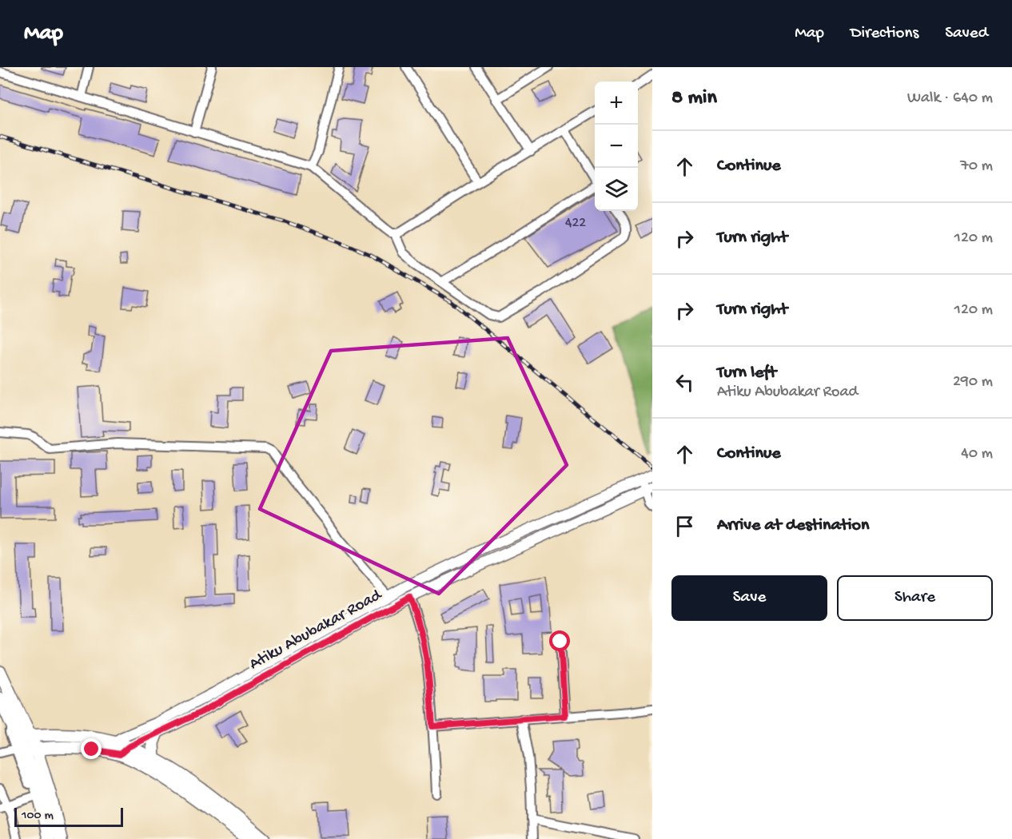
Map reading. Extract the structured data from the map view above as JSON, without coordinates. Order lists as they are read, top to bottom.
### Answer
{
  "streets": {
    "street": ["Atiku Abubakar Road"]
  },
  "house_numbers": ["422"],
  "scale_bar": "100 m",
  "page": {
    "header": "Map",
    "nav": ["Map", "Directions", "Saved"],
    "heading": ["8 min", "Walk · 640 m"],
    "map_buttons": ["+", "−"],
    "list": [
      ["Continue", "70 m"],
      ["Turn right", "120 m"],
      ["Turn right", "120 m"],
      ["Turn left", "Atiku Abubakar Road", "290 m"],
      ["Continue", "40 m"],
      "Arrive at destination"
    ],
    "buttons": ["Save", "Share"],
    "scale": "100 m"
  }
}
